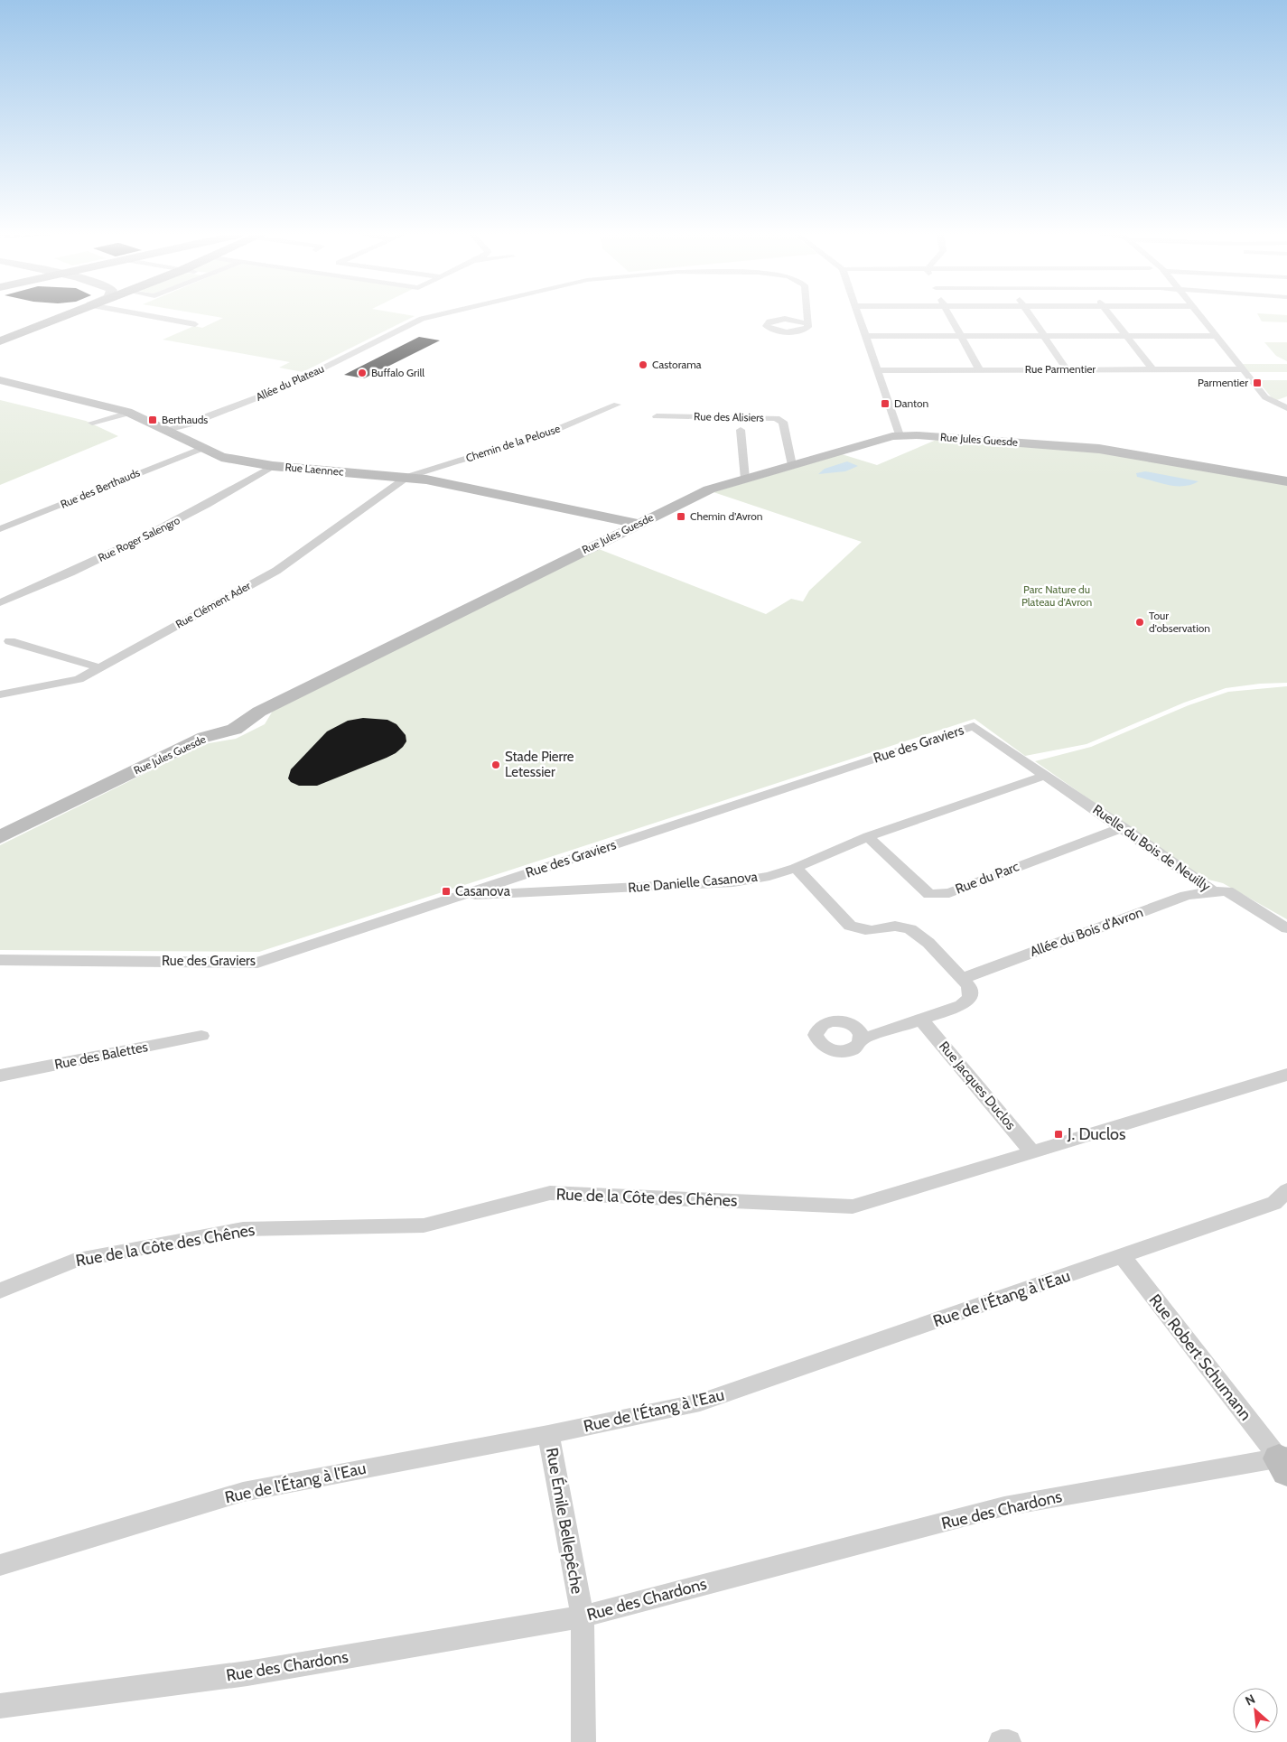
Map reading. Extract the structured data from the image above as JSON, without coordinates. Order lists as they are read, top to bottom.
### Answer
{
  "streets": {
    "street": [
      "Rue Parmentier",
      "Allée du Plateau",
      "Rue des Alisiers",
      "Rue Jules Guesde",
      "Chemin de la Pelouse",
      "Rue Laennec",
      "Rue des Berthauds",
      "Rue Roger Salengro",
      "Rue Clément Ader",
      "Rue des Graviers",
      "Ruelle du Bois de Neuilly",
      "Rue du Parc",
      "Rue Danielle Casanova",
      "Allée du Bois d'Avron",
      "Rue des Balettes",
      "Rue Jacques Duclos",
      "Rue de la Côte des Chênes",
      "Rue de l'Étang à l'Eau",
      "Rue Robert Schumann",
      "Rue des Chardons",
      "Rue Émile Bellepêche"
    ]
  },
  "crossings": [
    ["Allée du Plateau", "Rue Laennec"],
    ["Rue des Alisiers", "Rue Jules Guesde"],
    ["Rue Jules Guesde", "Rue Laennec"],
    ["Chemin de la Pelouse", "Rue Laennec"],
    ["Chemin de la Pelouse", "Rue Clément Ader"],
    ["Rue Laennec", "Rue des Berthauds"],
    ["Rue Laennec", "Rue Roger Salengro"],
    ["Rue Laennec", "Rue Clément Ader"],
    ["Rue des Graviers", "Ruelle du Bois de Neuilly"],
    ["Rue des Graviers", "Rue Danielle Casanova"],
    ["Ruelle du Bois de Neuilly", "Rue du Parc"],
    ["Ruelle du Bois de Neuilly", "Rue Danielle Casanova"],
    ["Ruelle du Bois de Neuilly", "Allée du Bois d'Avron"],
    ["Rue du Parc", "Rue Danielle Casanova"],
    ["Rue Jacques Duclos", "Rue de la Côte des Chênes"],
    ["Rue de l'Étang à l'Eau", "Rue Robert Schumann"],
    ["Rue de l'Étang à l'Eau", "Rue Émile Bellepêche"],
    ["Rue Robert Schumann", "Rue des Chardons"],
    ["Rue des Chardons", "Rue Émile Bellepêche"]
  ],
  "parks": ["Parc Nature du Plateau d'Avron"],
  "places": {
    "other": [
      "Castorama",
      "Buffalo Grill",
      "Tour d'observation",
      "Stade Pierre Letessier"
    ],
    "transit": [
      "Parmentier",
      "Danton",
      "Berthauds",
      "Chemin d'Avron",
      "Casanova",
      "J. Duclos"
    ]
  },
  "north": "top left"
}
